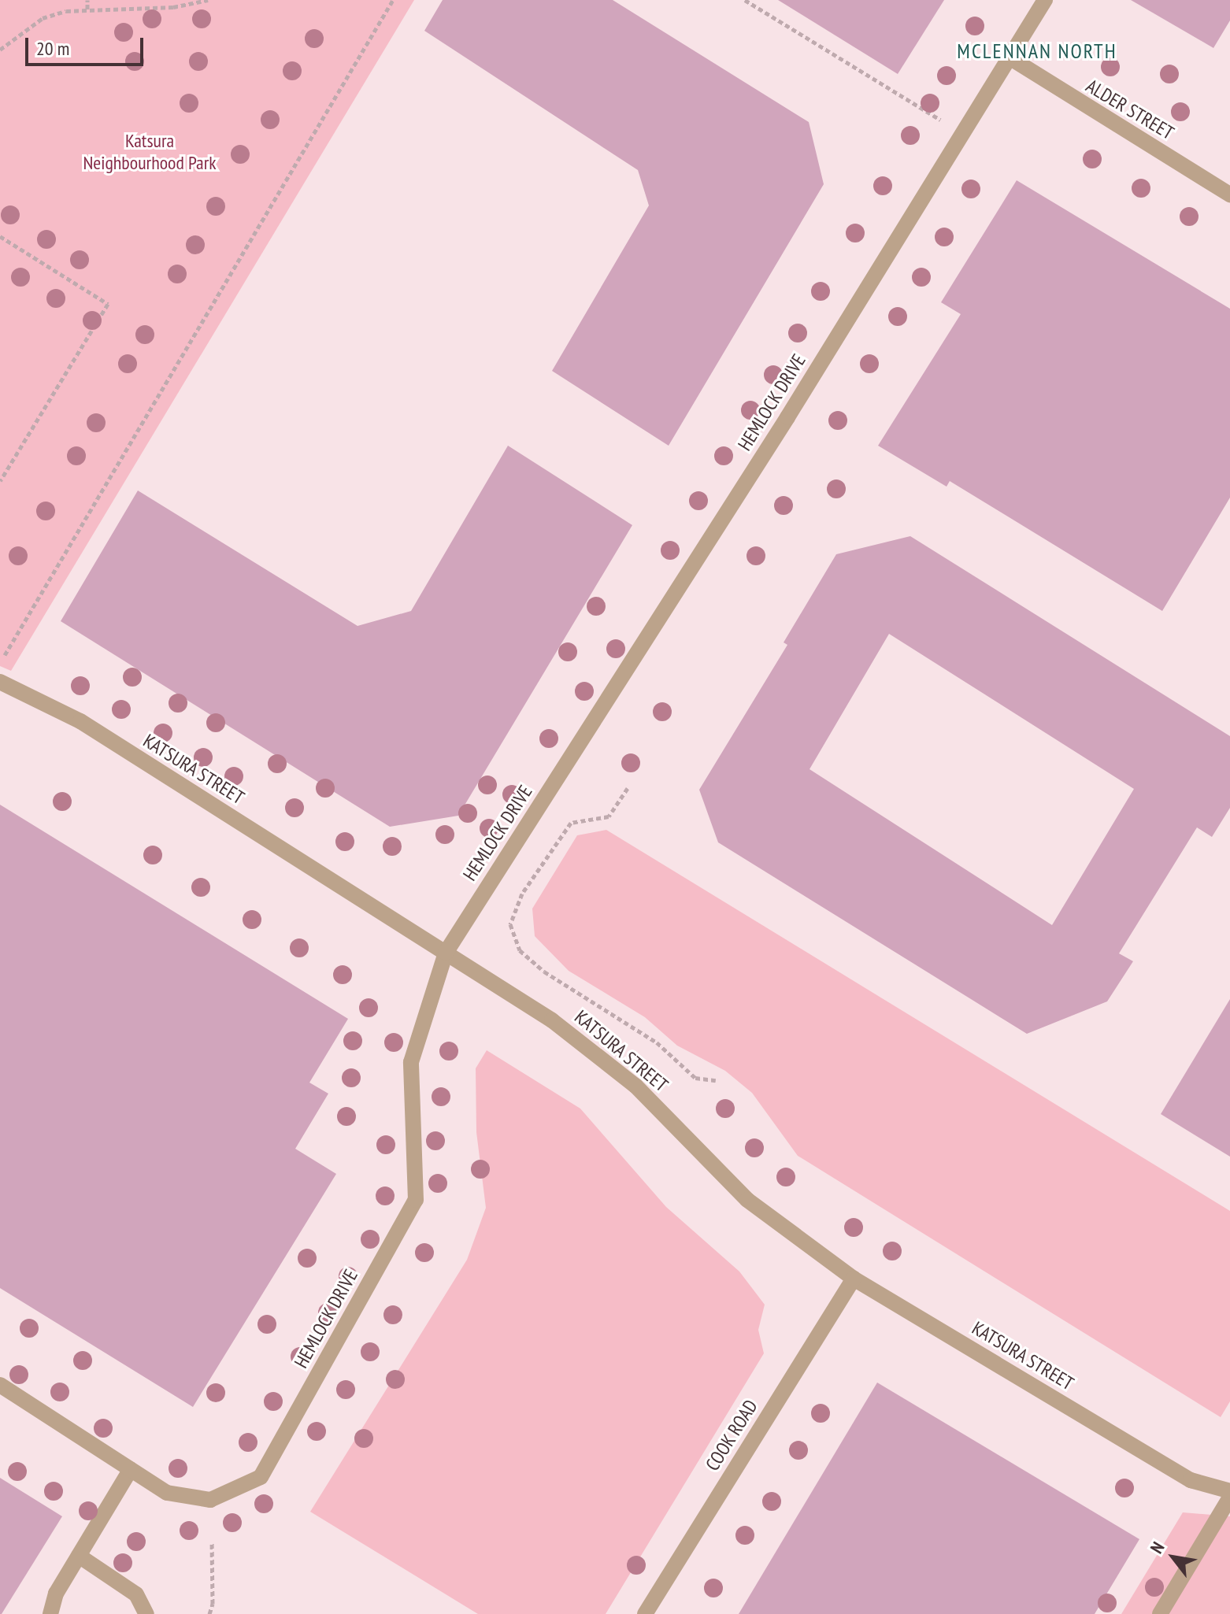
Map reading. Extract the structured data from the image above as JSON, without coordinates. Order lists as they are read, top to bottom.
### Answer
{
  "streets": {
    "street": [
      "ALDER STREET",
      "HEMLOCK DRIVE",
      "KATSURA STREET",
      "COOK ROAD"
    ]
  },
  "crossings": [
    ["ALDER STREET", "HEMLOCK DRIVE"],
    ["HEMLOCK DRIVE", "KATSURA STREET"],
    ["KATSURA STREET", "COOK ROAD"]
  ],
  "districts": ["MCLENNAN NORTH"],
  "parks": ["Katsura Neighbourhood Park"],
  "scale_bar": "20 m",
  "north": "top left"
}
